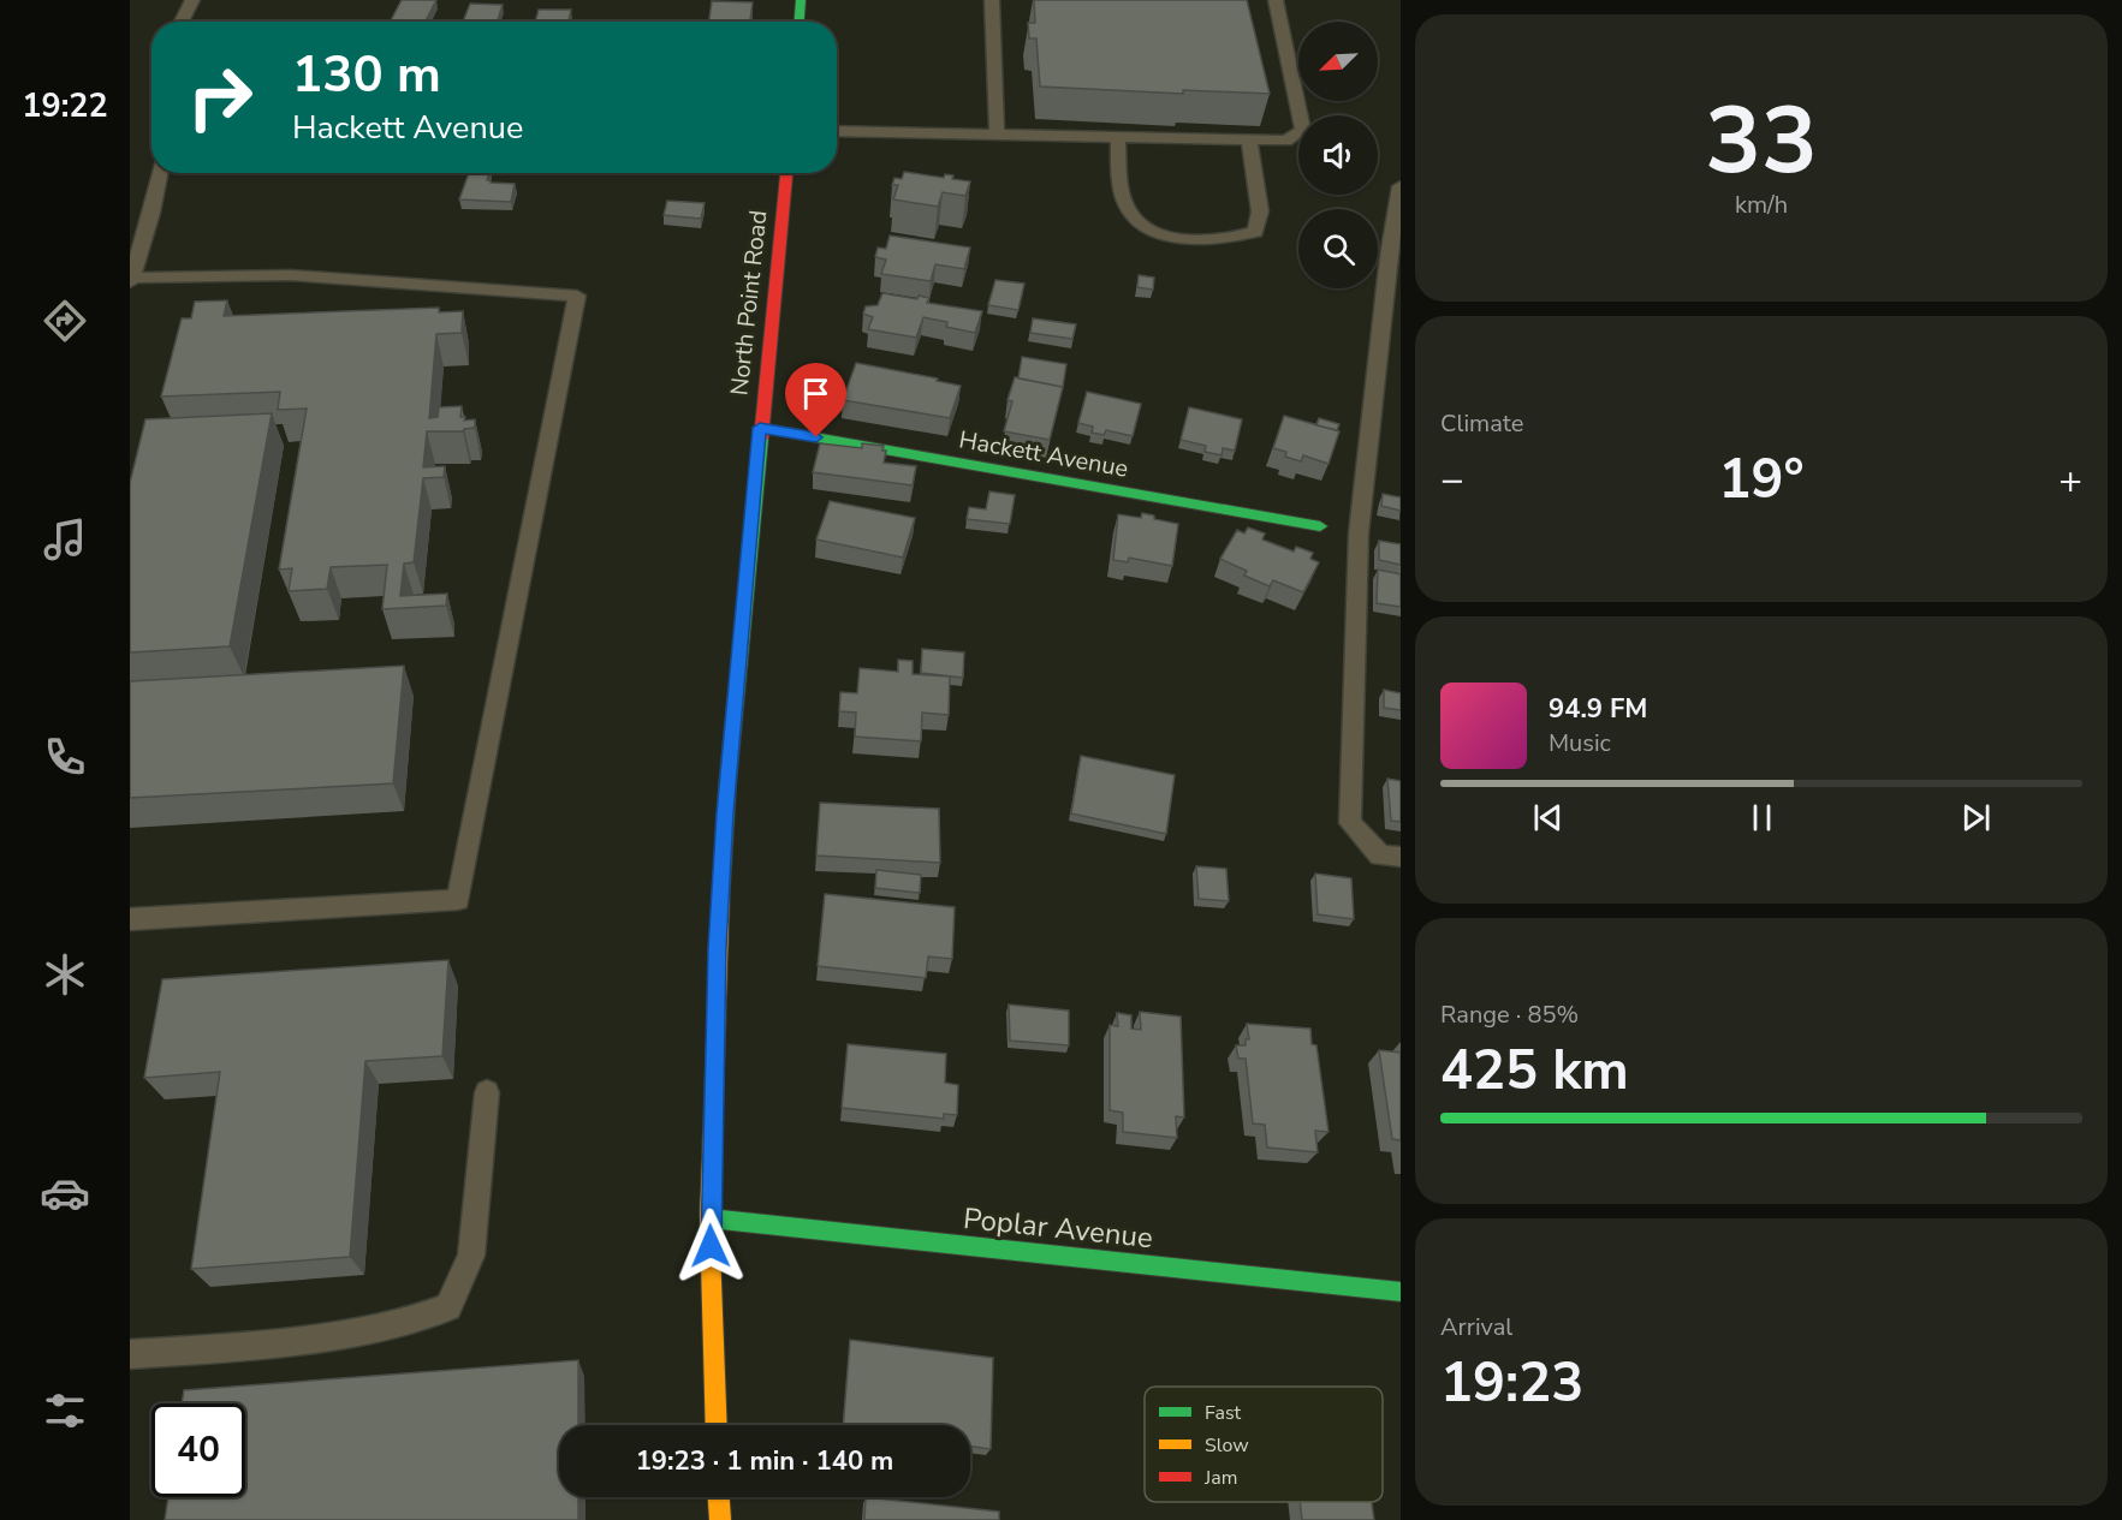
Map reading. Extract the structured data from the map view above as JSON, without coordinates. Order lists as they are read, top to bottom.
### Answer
{
  "streets": {
    "street": ["North Point Road", "Hackett Avenue", "Poplar Avenue"]
  },
  "crossings": [
    ["North Point Road", "Hackett Avenue"],
    ["North Point Road", "Poplar Avenue"]
  ],
  "legend": ["Fast", "Slow", "Jam"],
  "north": "bottom left",
  "page": {
    "tabs": "19:22",
    "tile": [
      ["33", "km/h"],
      "Climate",
      ["Range · 85%", "425 km"],
      ["Arrival", "19:23"]
    ],
    "turn": ["130 m", "Hackett Avenue"],
    "heat": ["−", "19°", "+"],
    "song": ["94.9 FM", "Music"],
    "limit": "40",
    "trip": "19:23 · 1 min · 140 m"
  }
}
